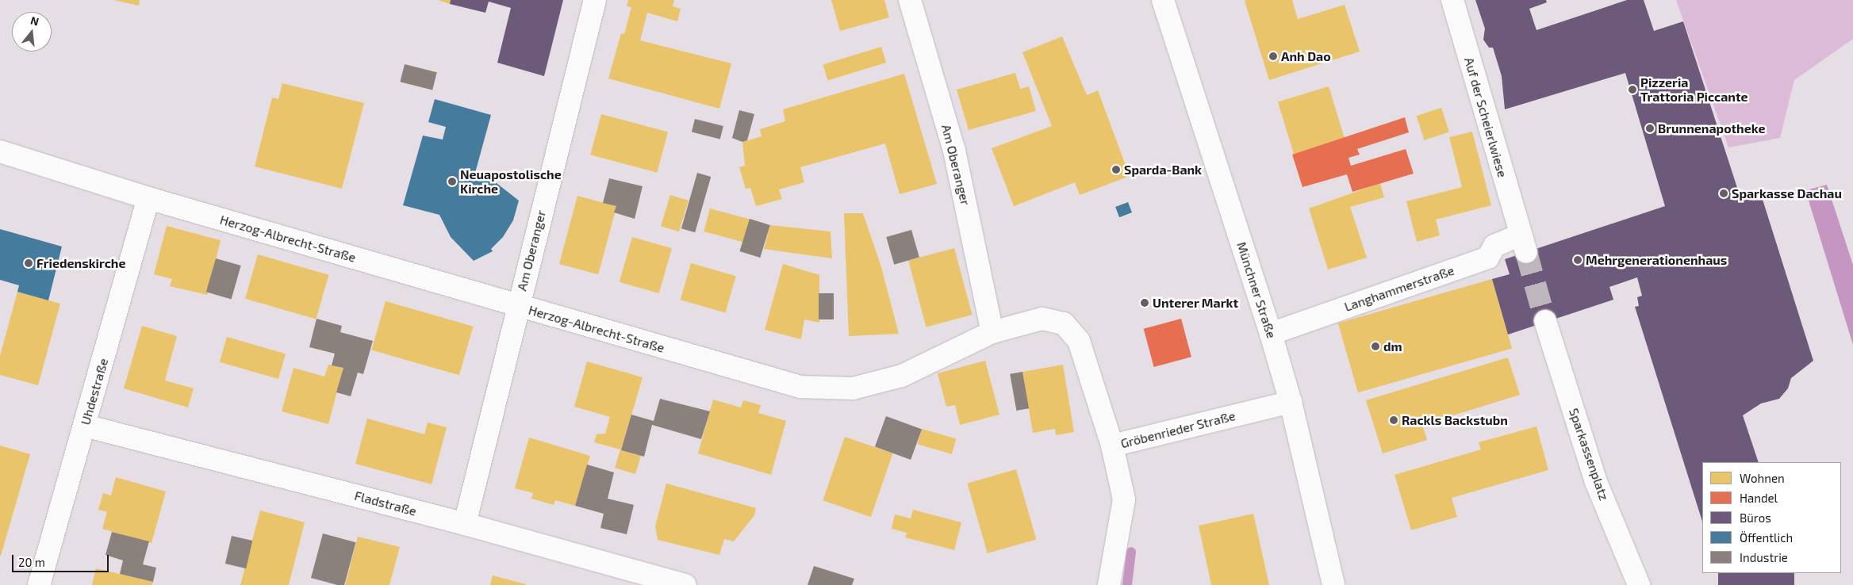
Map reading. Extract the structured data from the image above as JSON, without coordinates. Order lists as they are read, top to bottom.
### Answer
{
  "streets": {
    "street": [
      "Auf der Scheierlwiese",
      "Am Oberanger",
      "Herzog-Albrecht-Straße",
      "Langhammerstraße",
      "Münchner Straße",
      "Uhdestraße",
      "Gröbenrieder Straße",
      "Sparkassenplatz",
      "Fladstraße"
    ]
  },
  "crossings": [
    ["Auf der Scheierlwiese", "Langhammerstraße"],
    ["Am Oberanger", "Herzog-Albrecht-Straße"],
    ["Am Oberanger", "Fladstraße"],
    ["Herzog-Albrecht-Straße", "Uhdestraße"],
    ["Herzog-Albrecht-Straße", "Gröbenrieder Straße"],
    ["Langhammerstraße", "Münchner Straße"],
    ["Münchner Straße", "Gröbenrieder Straße"],
    ["Uhdestraße", "Fladstraße"]
  ],
  "places": [
    "Anh Dao",
    "Pizzeria Trattoria Piccante",
    "Brunnenapotheke",
    "Sparda-Bank",
    "Neuapostolische Kirche",
    "Sparkasse Dachau",
    "Mehrgenerationenhaus",
    "Friedenskirche",
    "Unterer Markt",
    "dm",
    "Rackls Backstubn"
  ],
  "legend": [
    "Wohnen",
    "Handel",
    "Büros",
    "Öffentlich",
    "Industrie"
  ],
  "scale_bar": "20 m",
  "north": "top"
}
